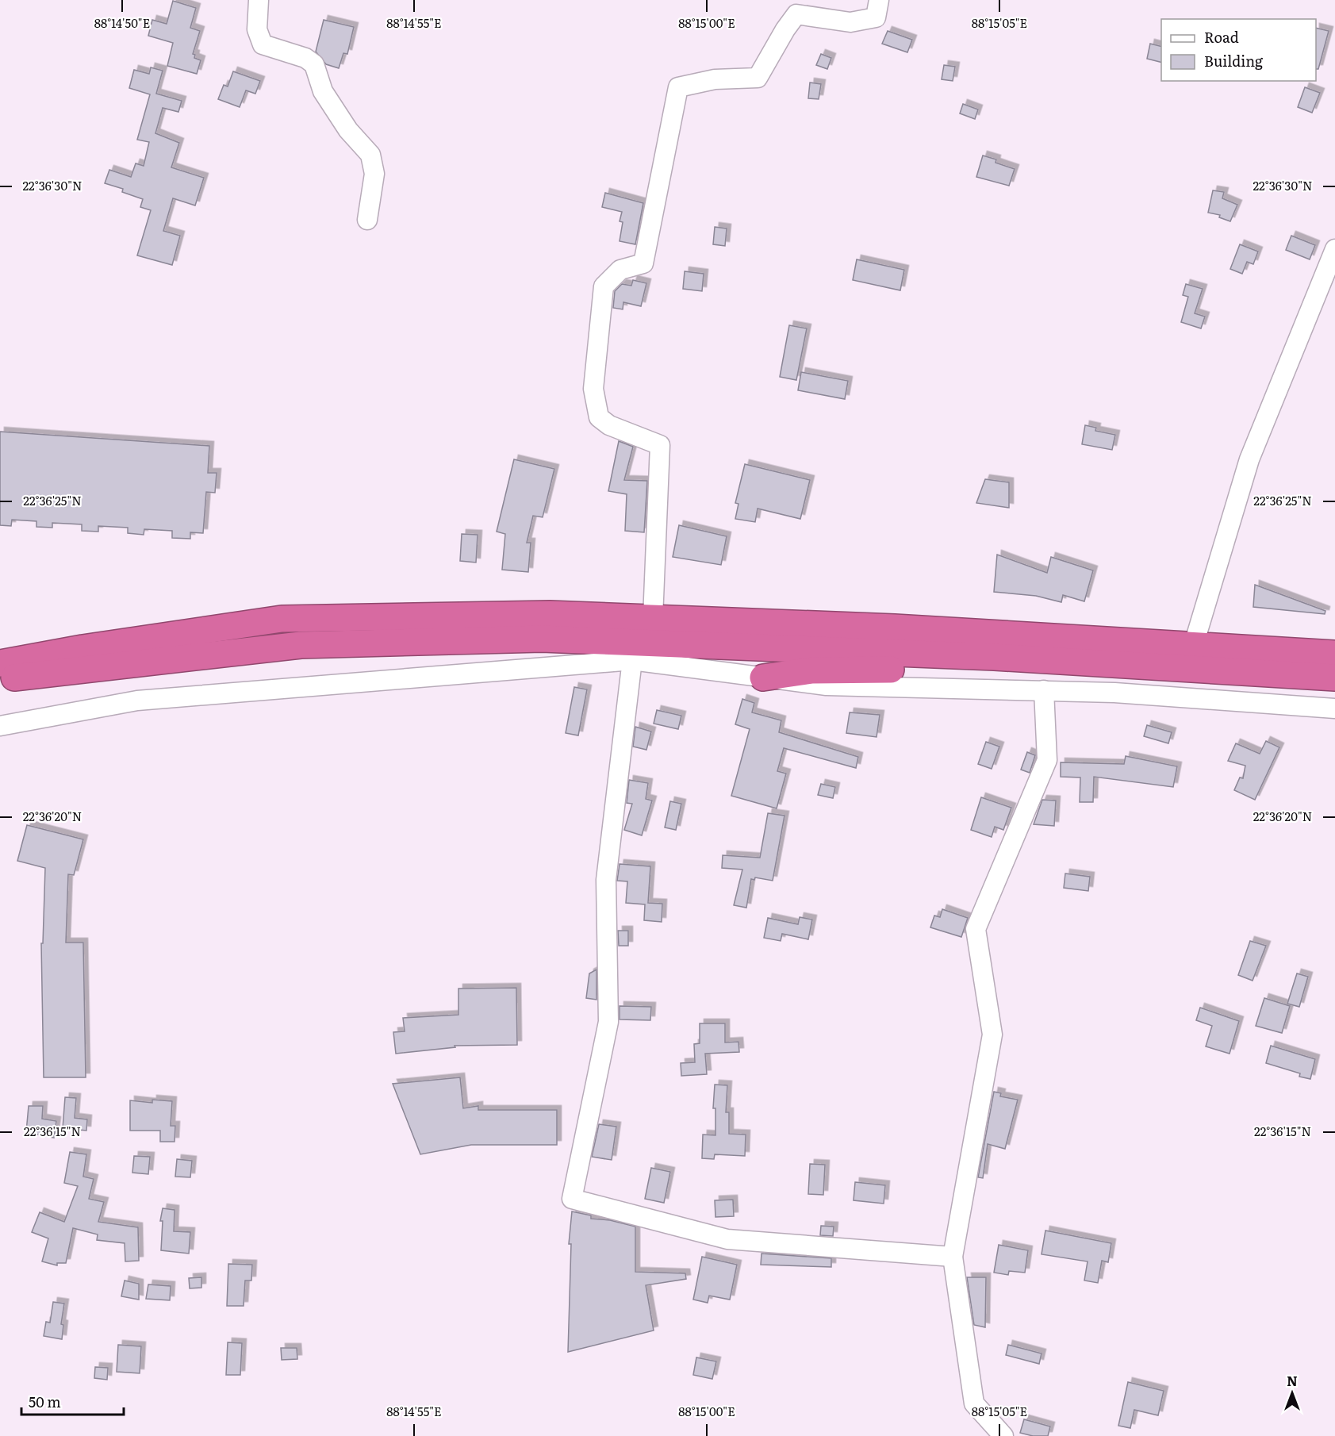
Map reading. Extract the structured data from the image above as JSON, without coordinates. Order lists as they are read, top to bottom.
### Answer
{
  "legend": ["Road", "Building"],
  "scale_bar": "50 m",
  "north": "top",
  "coordinates": [
    "88°14'50\"E",
    "88°14'55\"E",
    "88°15'00\"E",
    "88°15'05\"E",
    "22°36'30\"N",
    "22°36'25\"N",
    "22°36'20\"N",
    "22°36'15\"N"
  ]
}
